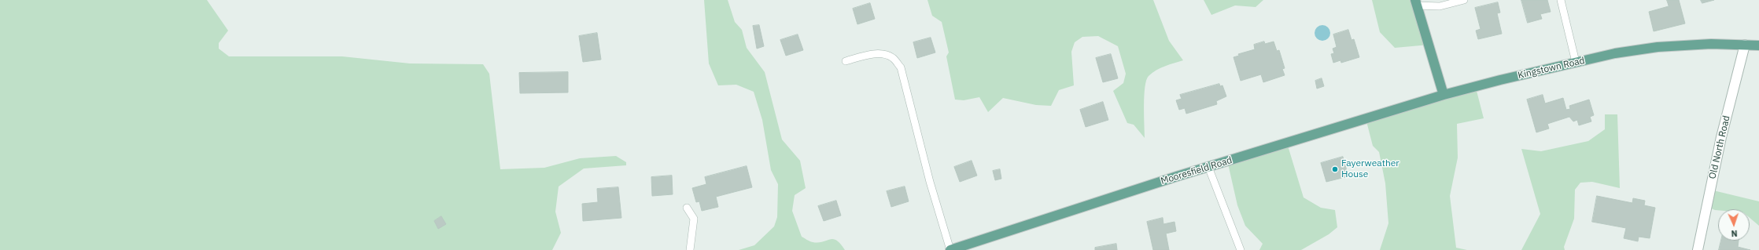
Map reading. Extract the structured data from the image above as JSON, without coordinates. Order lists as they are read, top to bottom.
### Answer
{
  "streets": {
    "main road": ["Kingstown Road", "Mooresfield Road"],
    "street": ["Old North Road"]
  },
  "crossings": [
    ["Kingstown Road", "Old North Road"],
    ["Kingstown Road", "Mooresfield Road"]
  ],
  "places": ["Fayerweather House"],
  "north": "bottom"
}
